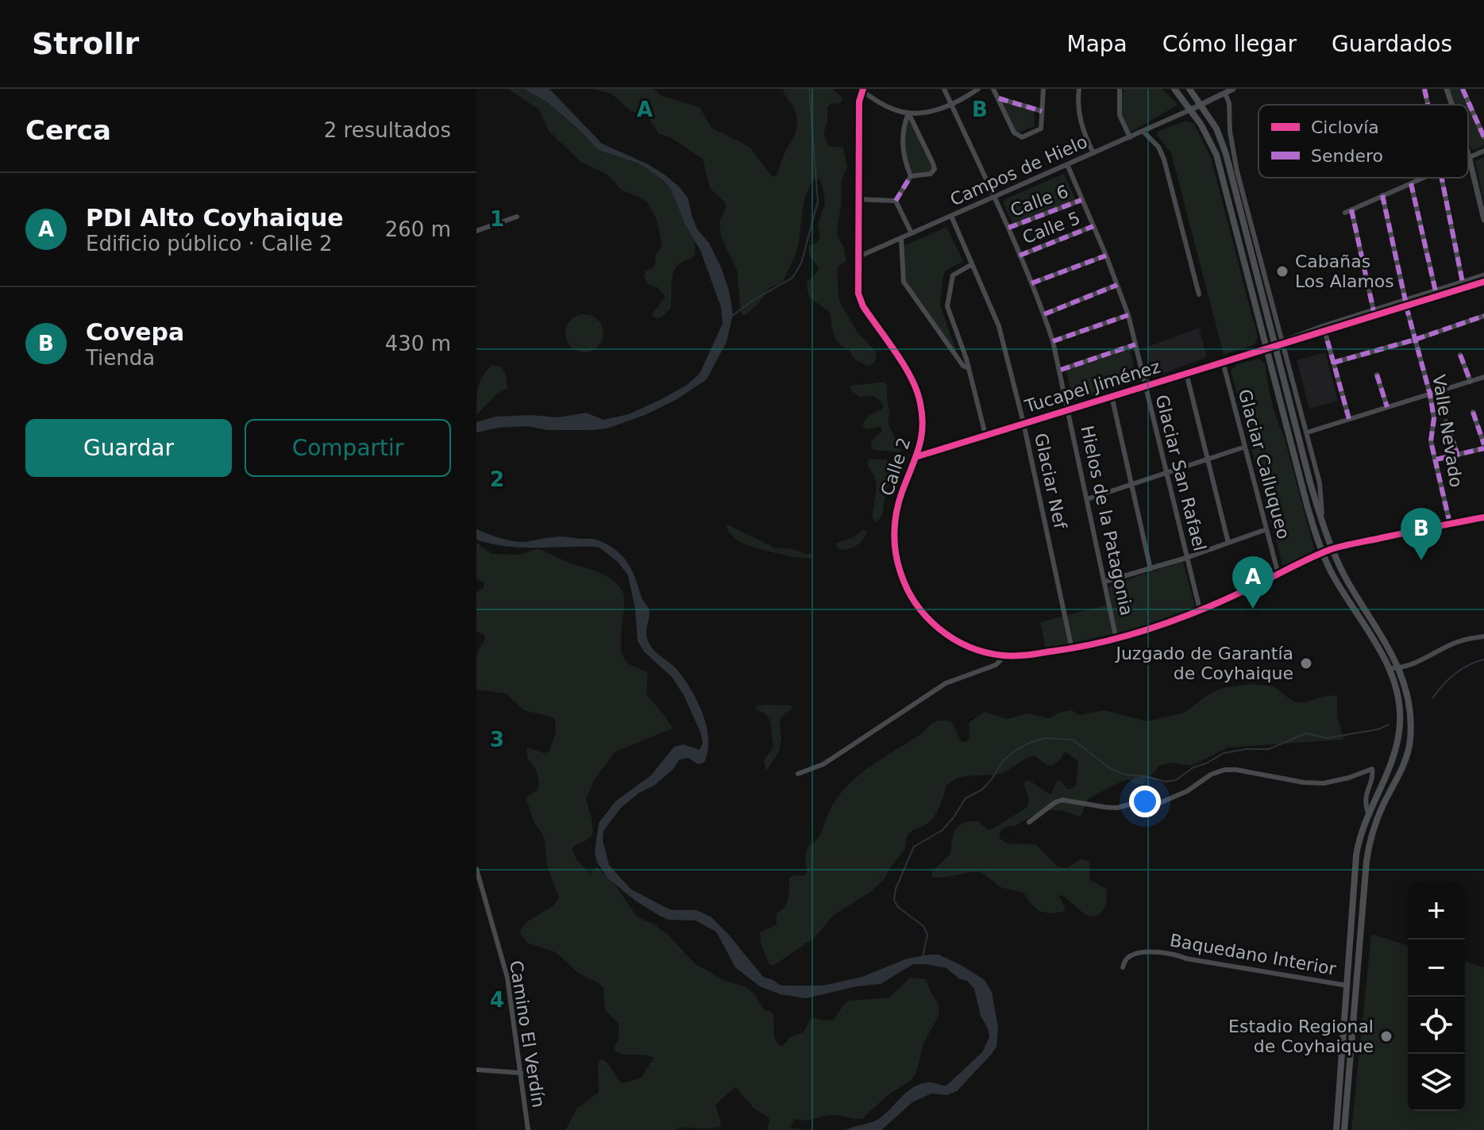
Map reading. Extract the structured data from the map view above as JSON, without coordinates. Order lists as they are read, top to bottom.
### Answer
{
  "streets": {
    "street": [
      "Campos de Hielo",
      "Calle 6",
      "Calle 5",
      "Tucapel Jiménez",
      "Valle Nevado",
      "Glaciar Calluqueo",
      "Calle 2",
      "Glaciar San Rafael",
      "Glaciar Nef",
      "Hielos de la Patagonia",
      "Baquedano Interior",
      "Camino El Verdín"
    ]
  },
  "crossings": [
    ["Campos de Hielo", "Calle 2"],
    ["Campos de Hielo", "Glaciar San Rafael"],
    ["Campos de Hielo", "Glaciar Nef"],
    ["Campos de Hielo", "Hielos de la Patagonia"],
    ["Calle 6", "Glaciar San Rafael"],
    ["Calle 6", "Hielos de la Patagonia"],
    ["Calle 5", "Glaciar San Rafael"],
    ["Calle 5", "Hielos de la Patagonia"],
    ["Tucapel Jiménez", "Valle Nevado"],
    ["Tucapel Jiménez", "Glaciar Calluqueo"],
    ["Tucapel Jiménez", "Calle 2"],
    ["Tucapel Jiménez", "Glaciar San Rafael"],
    ["Tucapel Jiménez", "Glaciar Nef"],
    ["Tucapel Jiménez", "Hielos de la Patagonia"],
    ["Valle Nevado", "Calle 2"],
    ["Glaciar Calluqueo", "Calle 2"],
    ["Calle 2", "Glaciar San Rafael"],
    ["Calle 2", "Glaciar Nef"],
    ["Calle 2", "Hielos de la Patagonia"]
  ],
  "places": ["Cabañas Los Alamos", "Juzgado de Garantía de Coyhaique", "Estadio Regional de Coyhaique"],
  "legend": ["Ciclovía", "Sendero"],
  "page": {
    "header": "Strollr",
    "nav": ["Mapa", "Cómo llegar", "Guardados"],
    "heading": ["Cerca", "2 resultados"],
    "list": [
      {
        "mark": "A",
        "name": "PDI Alto Coyhaique",
        "note": "Edificio público · Calle 2",
        "value": "260 m"
      },
      {
        "mark": "B",
        "name": "Covepa",
        "note": "Tienda",
        "value": "430 m"
      }
    ],
    "buttons": ["Guardar", "Compartir"],
    "pins": ["B", "A"],
    "map_buttons": ["+", "−"]
  },
  "grid": {
    "columns": ["A", "B"],
    "rows": [
      "1",
      "2",
      "3",
      "4"
    ]
  }
}
